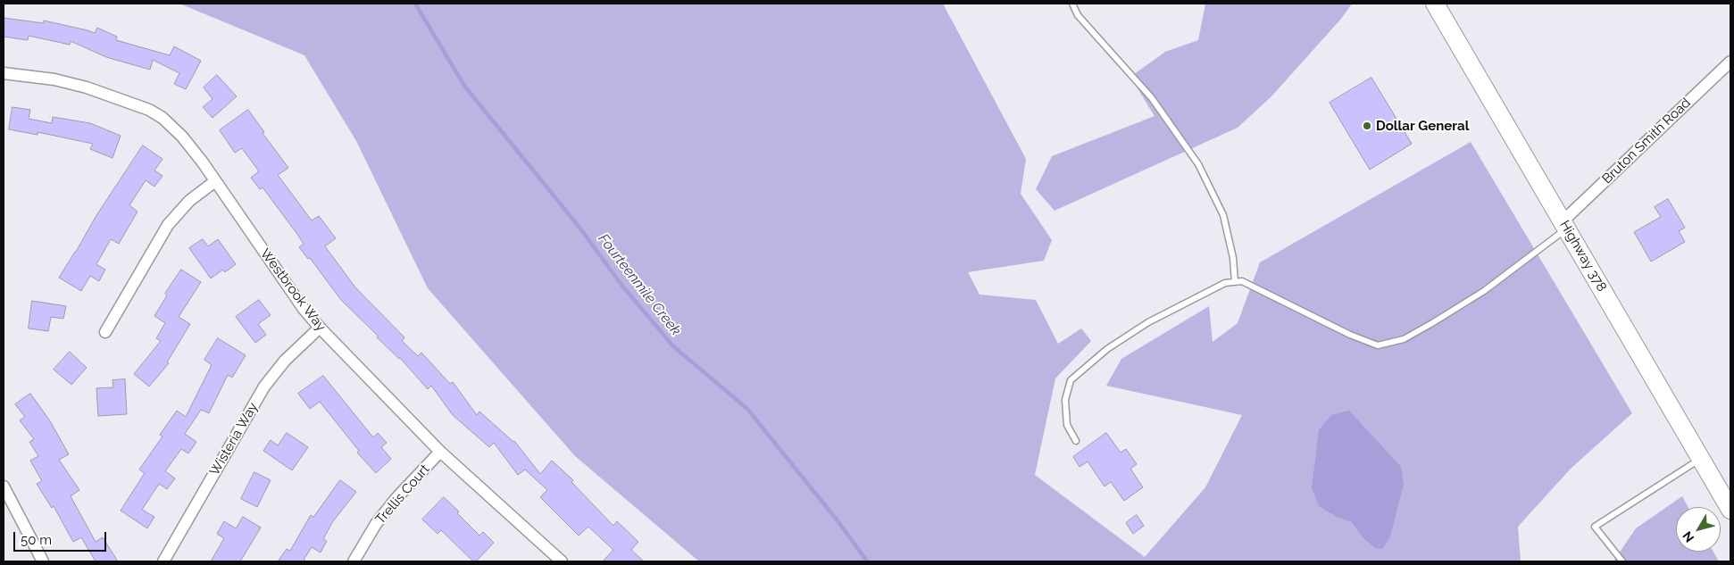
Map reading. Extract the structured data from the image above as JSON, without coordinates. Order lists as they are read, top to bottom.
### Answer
{
  "streets": {
    "main road": ["Highway 378"],
    "street": [
      "Bruton Smith Road",
      "Westbrook Way",
      "Wisteria Way",
      "Trellis Court"
    ]
  },
  "crossings": [
    ["Bruton Smith Road", "Highway 378"],
    ["Westbrook Way", "Wisteria Way"],
    ["Westbrook Way", "Trellis Court"]
  ],
  "water": ["Fourteenmile Creek"],
  "places": ["Dollar General"],
  "scale_bar": "50 m",
  "north": "bottom left"
}
